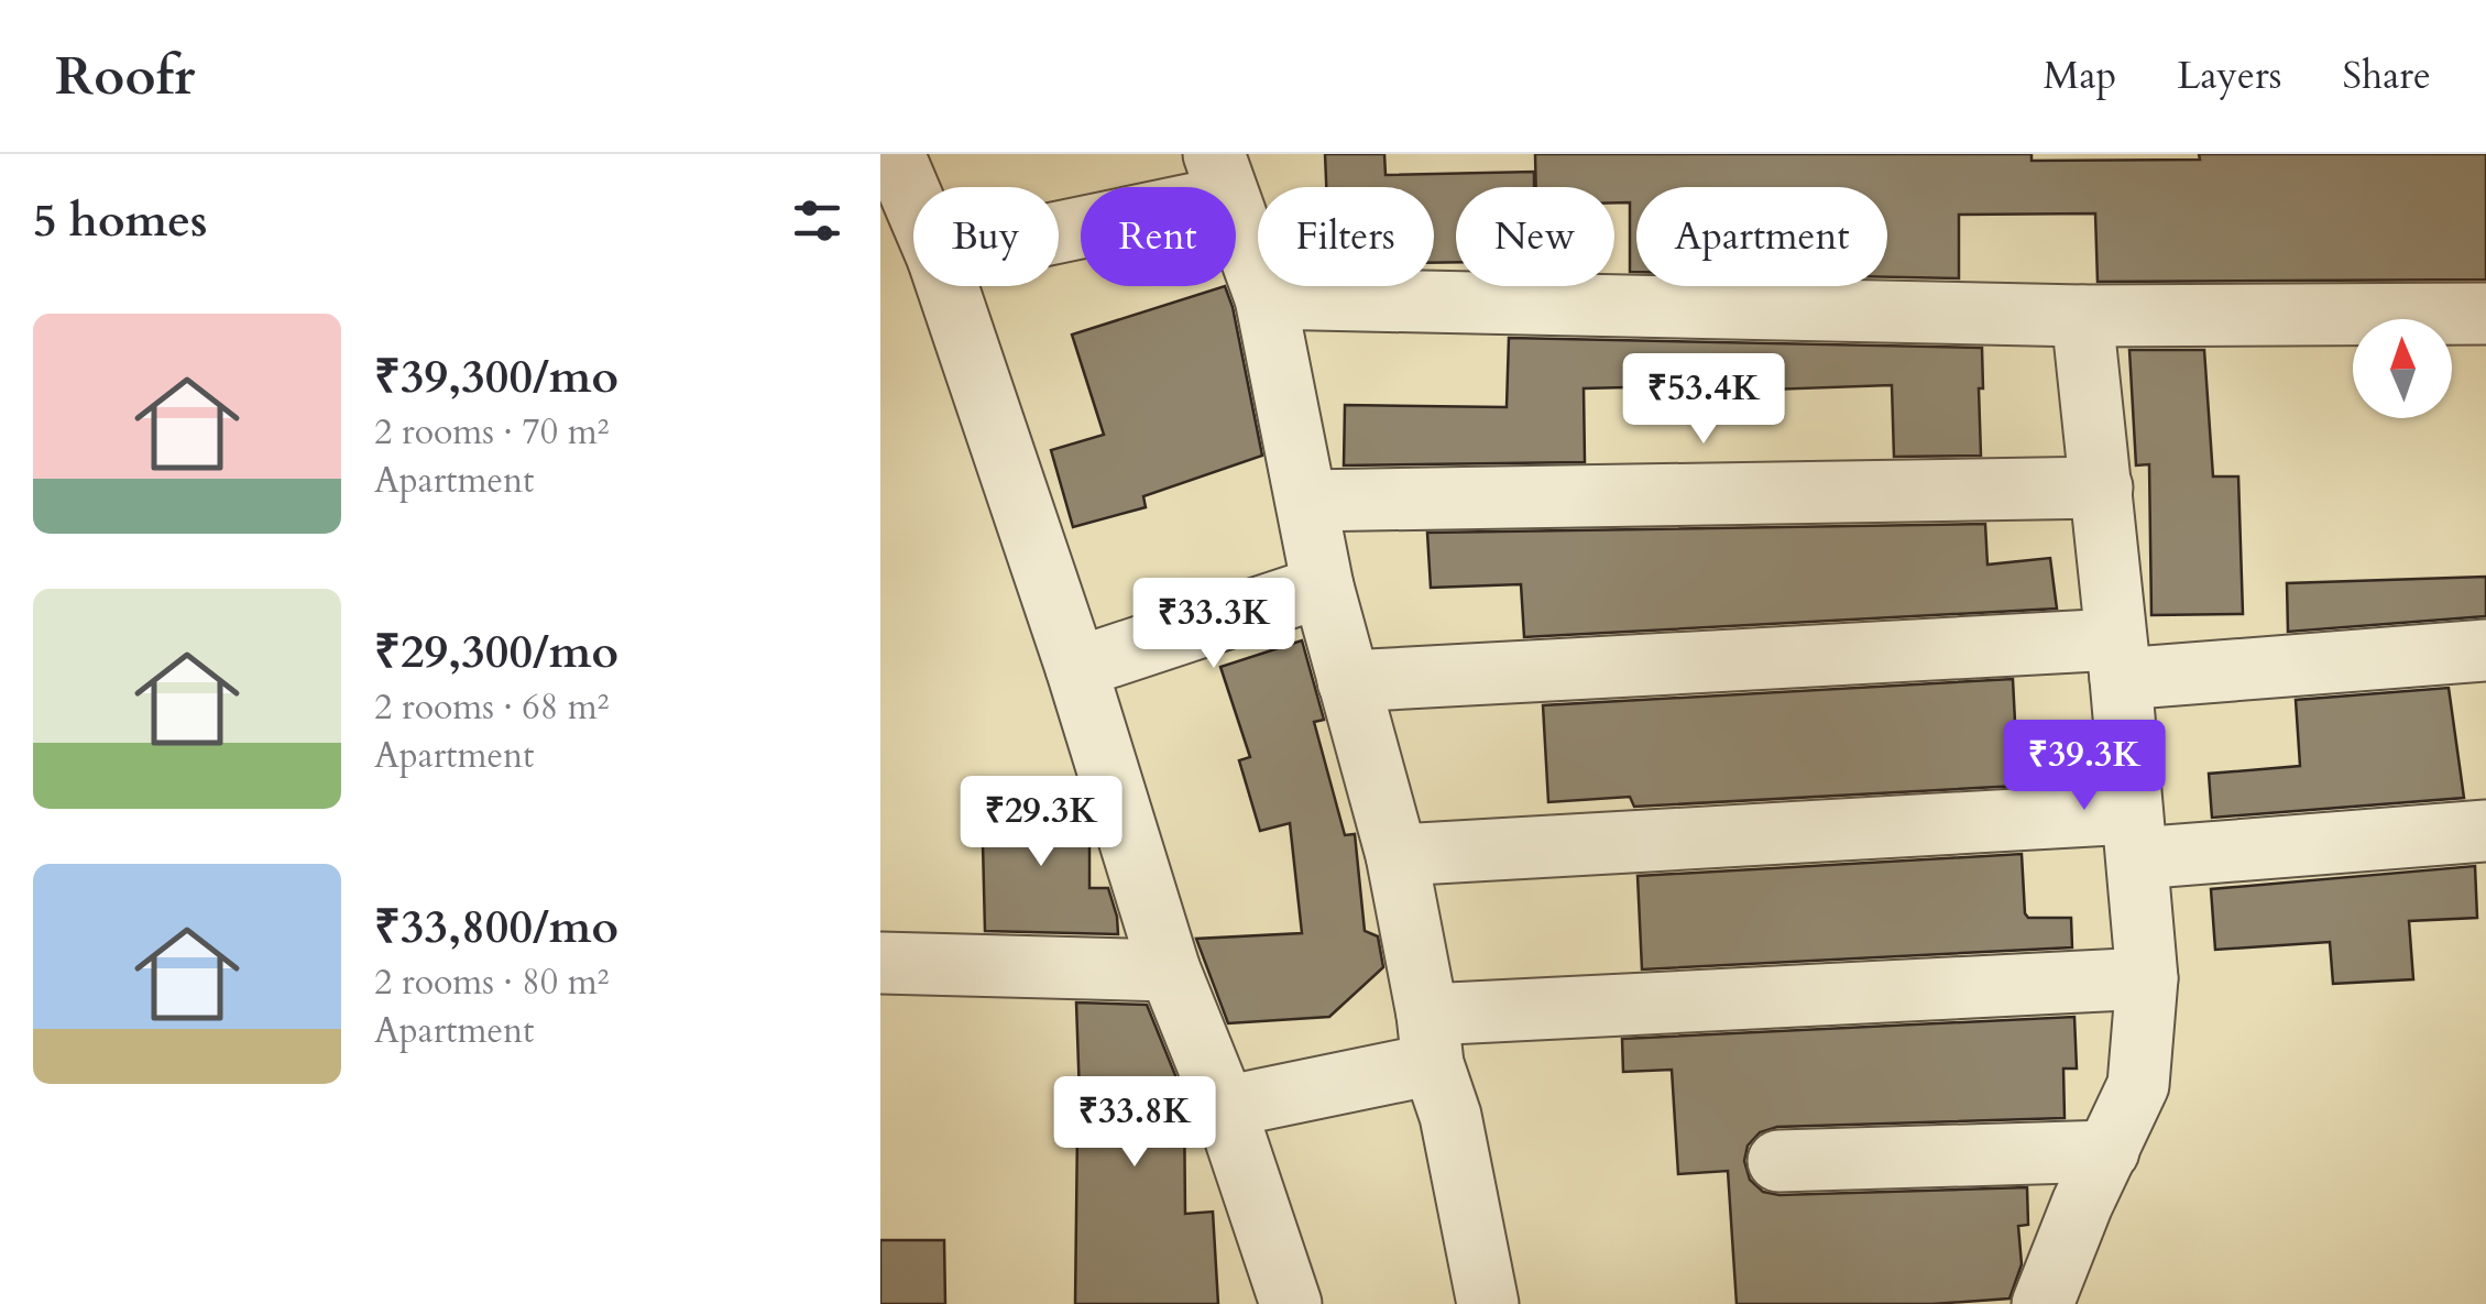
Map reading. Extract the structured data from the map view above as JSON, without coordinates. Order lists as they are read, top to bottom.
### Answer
{
  "north": "top",
  "page": {
    "header": "Roofr",
    "nav": ["Map", "Layers", "Share"],
    "heading": "5 homes",
    "chip": [
      "Buy",
      "Rent",
      "Filters",
      "New",
      "Apartment"
    ],
    "list": [
      {
        "name": "₹39,300/mo",
        "note": "2 rooms · 70 m² · Apartment"
      },
      {
        "name": "₹29,300/mo",
        "note": "2 rooms · 68 m² · Apartment"
      },
      {
        "name": "₹33,800/mo",
        "note": "2 rooms · 80 m² · Apartment"
      }
    ],
    "price": [
      "₹53.4K",
      "₹33.3K",
      "₹39.3K",
      "₹29.3K",
      "₹33.8K"
    ]
  }
}
